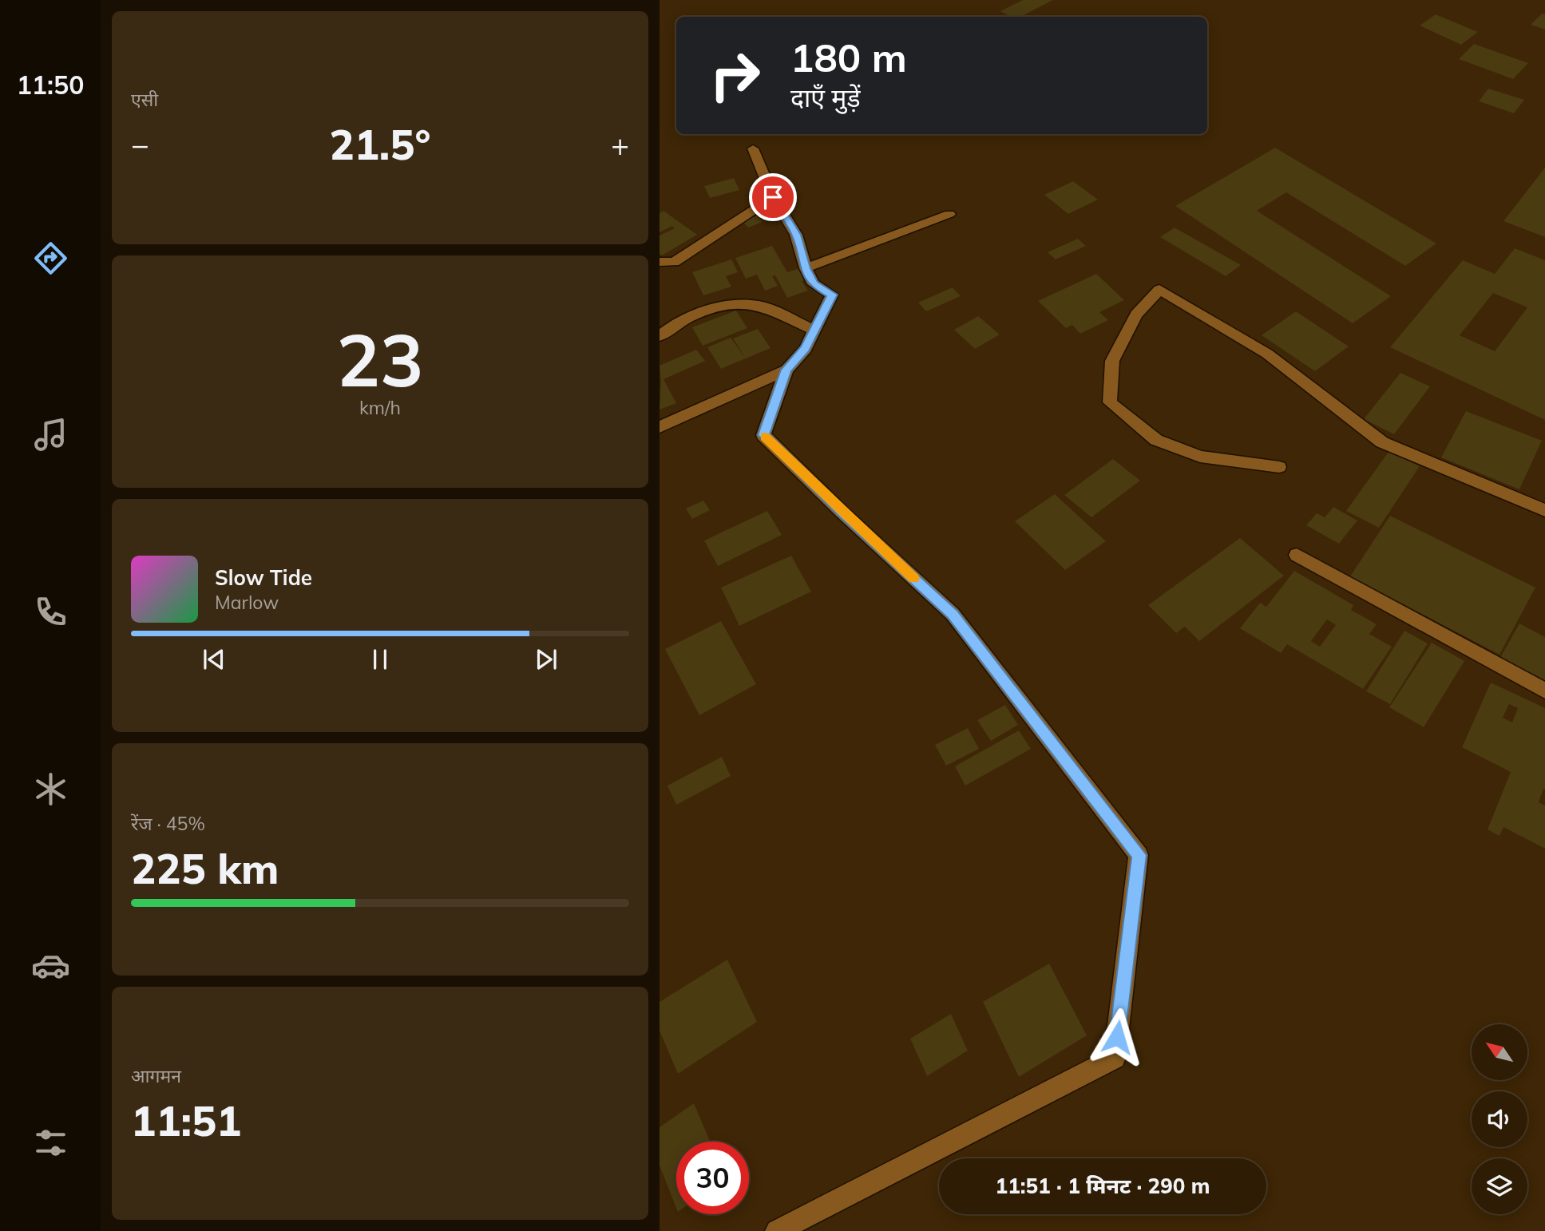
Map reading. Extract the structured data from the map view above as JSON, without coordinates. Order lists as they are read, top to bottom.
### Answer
{
  "north": "top left",
  "page": {
    "tabs": "11:50",
    "tile": [
      "एसी",
      ["23", "km/h"],
      ["रेंज · 45%", "225 km"],
      ["आगमन", "11:51"]
    ],
    "turn": ["180 m", "दाएँ मुड़ें"],
    "heat": ["−", "21.5°", "+"],
    "song": ["Slow Tide", "Marlow"],
    "limit": "30",
    "trip": "11:51 · 1 मिनट · 290 m"
  }
}
